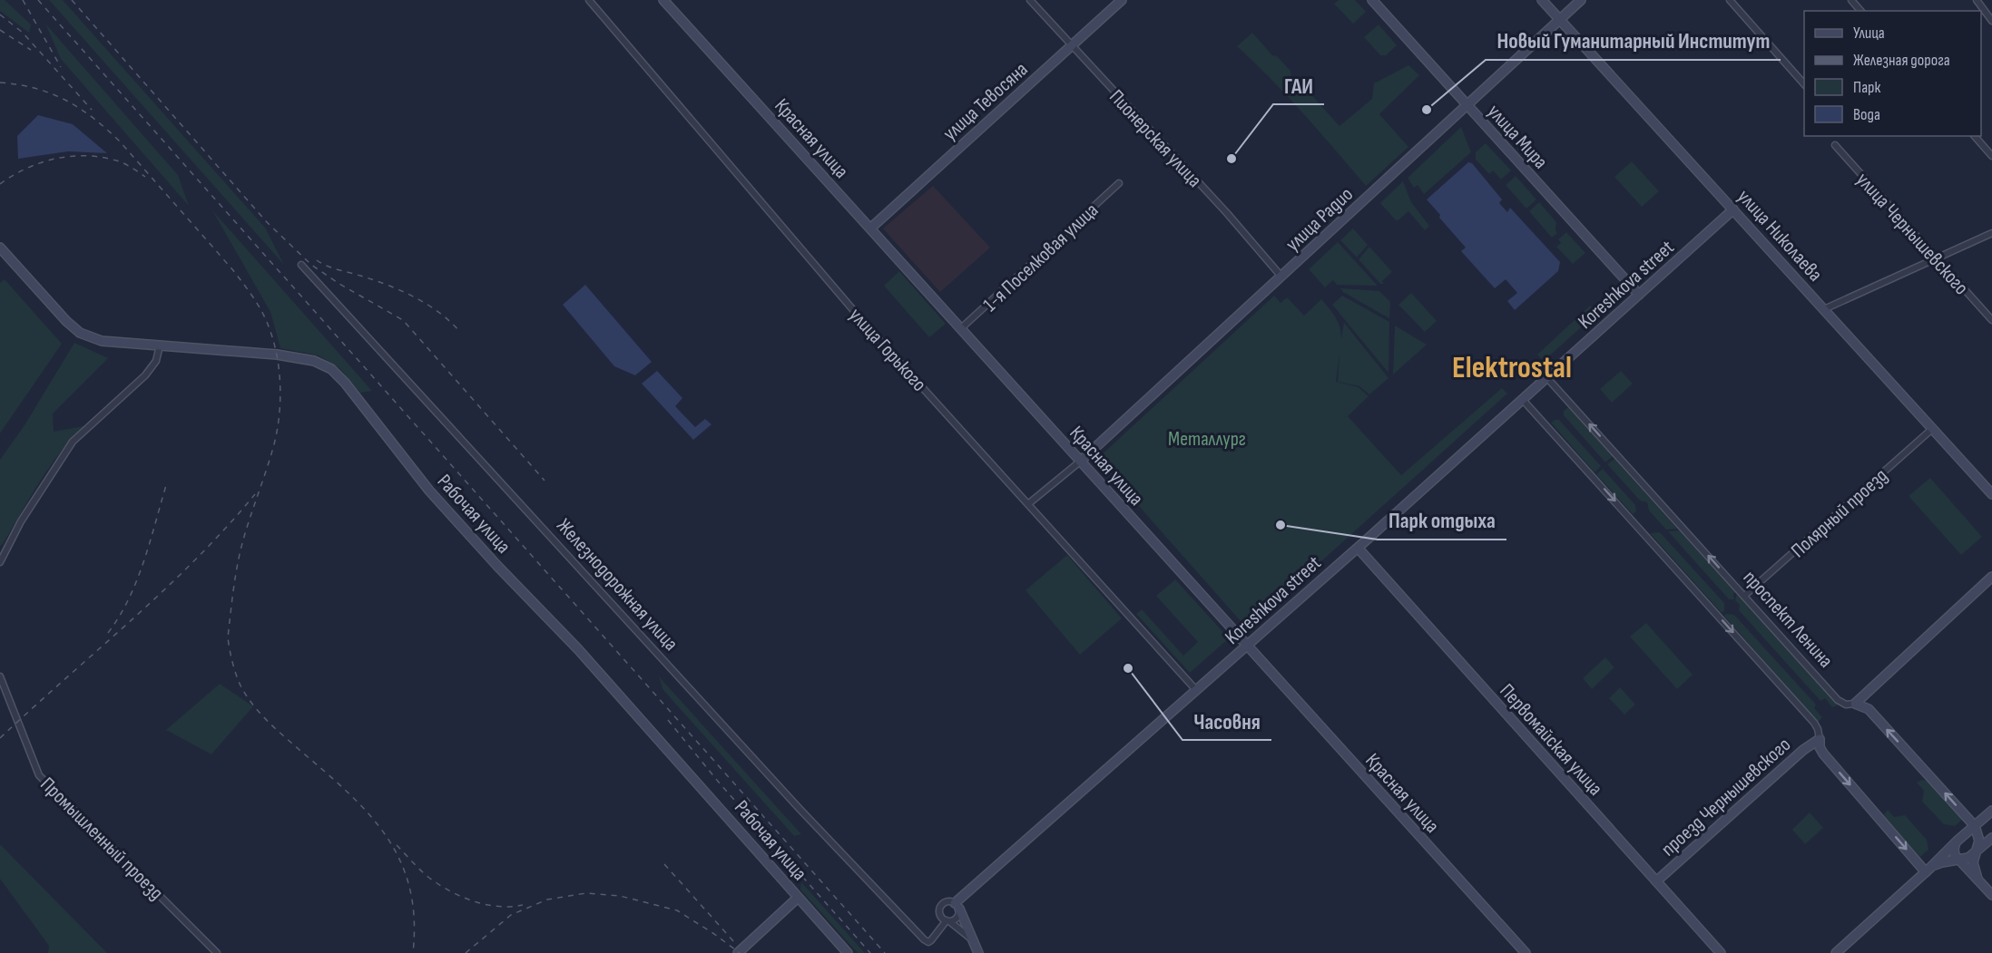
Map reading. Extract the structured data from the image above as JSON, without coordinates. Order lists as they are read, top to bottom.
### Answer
{
  "streets": {
    "main road": [
      "улица Тевосяна",
      "улица Мира",
      "Красная улица",
      "улица Радио",
      "улица Николаева",
      "Koreshkova street",
      "Рабочая улица",
      "проспект Ленина",
      "Первомайская улица",
      "проезд Чернышевского"
    ],
    "street": [
      "Пионерская улица",
      "улица Чернышевского",
      "1-я Поселковая улица",
      "улица Горького",
      "Полярный проезд",
      "Железнодорожная улица",
      "Промышленный проезд"
    ]
  },
  "crossings": [
    ["улица Тевосяна", "Красная улица"],
    ["улица Тевосяна", "Пионерская улица"],
    ["улица Мира", "улица Радио"],
    ["улица Мира", "Koreshkova street"],
    ["Красная улица", "улица Радио"],
    ["Красная улица", "1-я Поселковая улица"],
    ["Красная улица", "Koreshkova street"],
    ["Пионерская улица", "улица Радио"],
    ["улица Радио", "улица Николаева"],
    ["улица Николаева", "Koreshkova street"],
    ["улица Николаева", "Полярный проезд"],
    ["Koreshkova street", "улица Горького"],
    ["Koreshkova street", "Железнодорожная улица"],
    ["Koreshkova street", "проспект Ленина"],
    ["Koreshkova street", "Первомайская улица"],
    ["Полярный проезд", "проспект Ленина"],
    ["Первомайская улица", "проезд Чернышевского"]
  ],
  "districts": ["Elektrostal"],
  "parks": ["Металлург"],
  "places": [
    "Новый Гуманитарный Институт",
    "ГАИ",
    "Парк отдыха",
    "Часовня"
  ],
  "legend": [
    "Улица",
    "Железная дорога",
    "Парк",
    "Вода"
  ]
}
